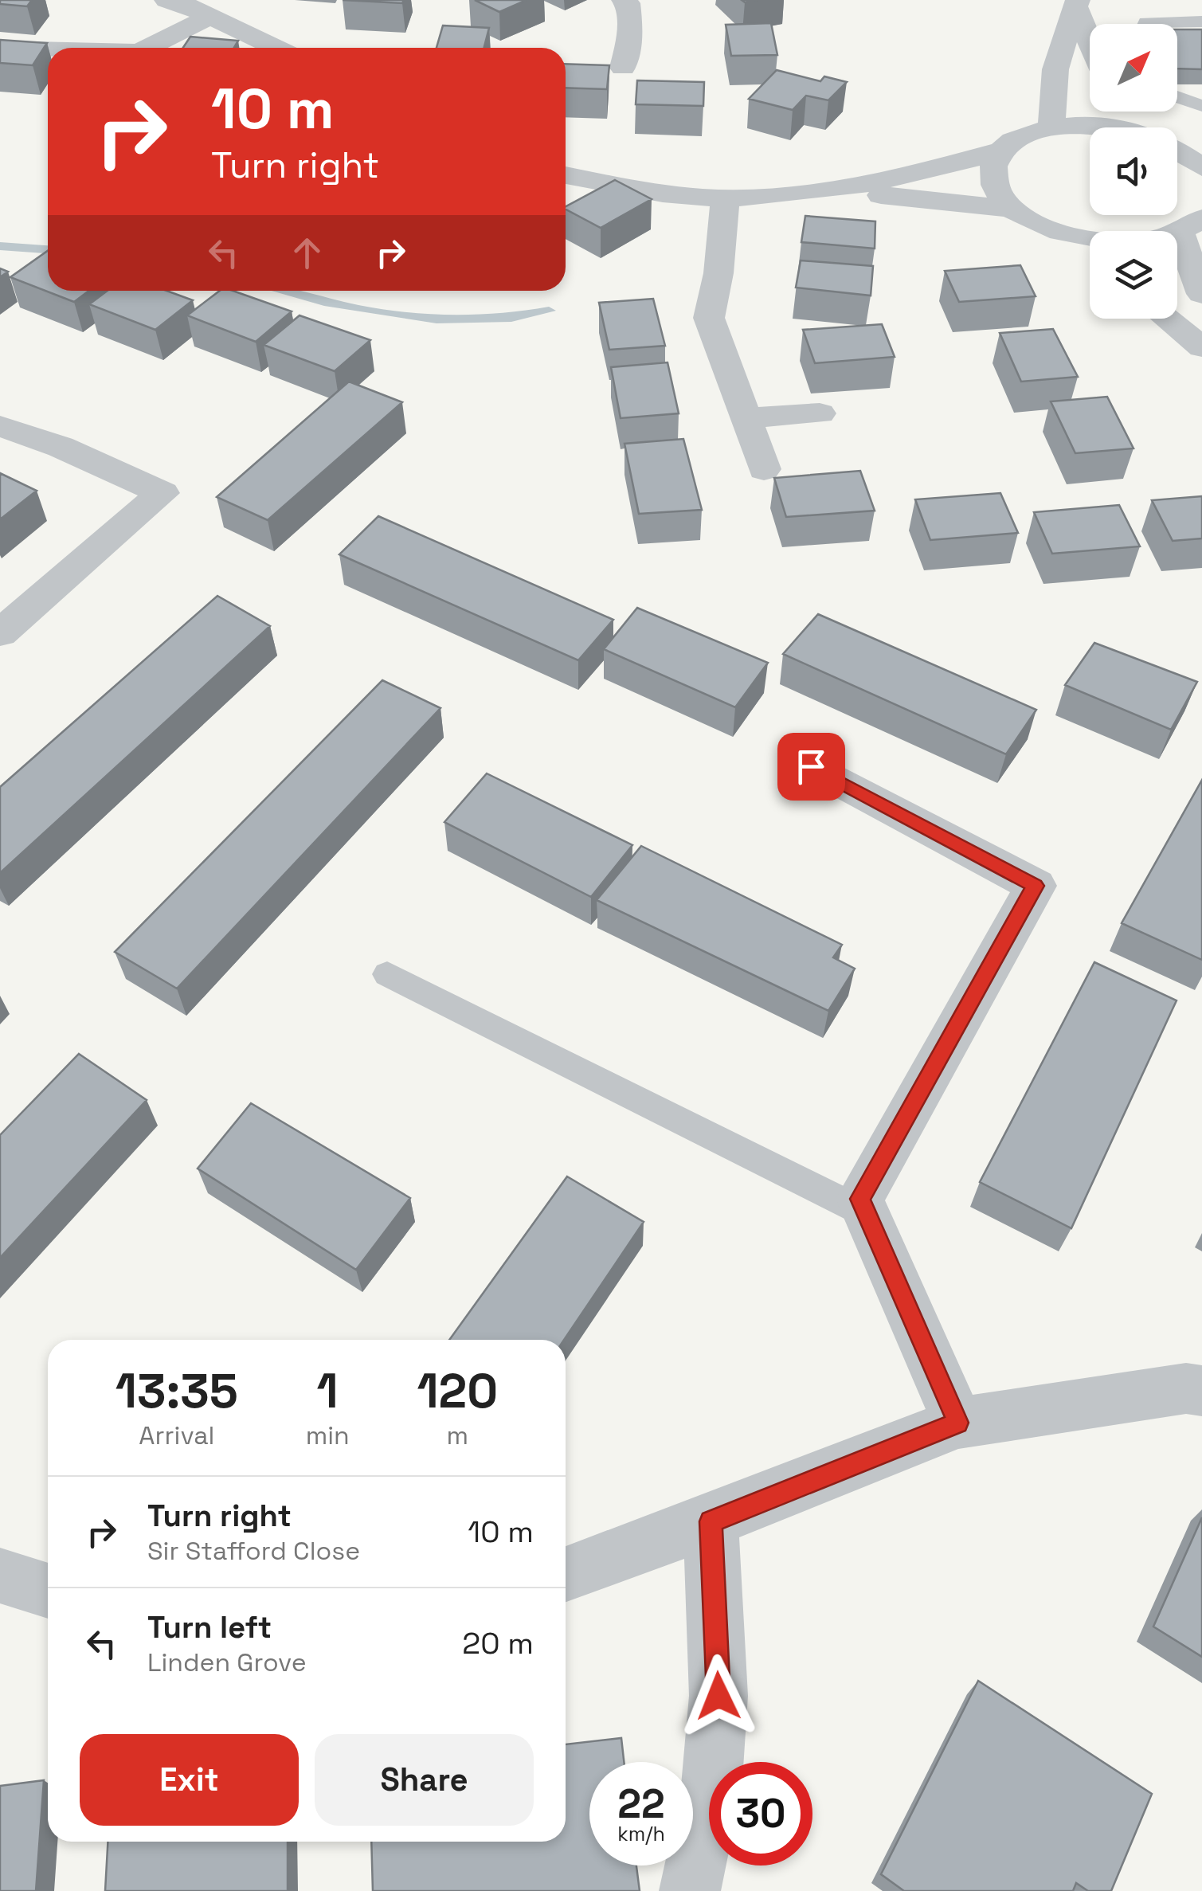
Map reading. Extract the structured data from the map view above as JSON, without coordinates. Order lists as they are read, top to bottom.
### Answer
{
  "north": "top right",
  "page": {
    "turn": ["10 m", "Turn right"],
    "eta": [
      "13:35",
      "Arrival",
      "1",
      "min",
      "120",
      "m"
    ],
    "list": [
      {
        "name": "Turn right",
        "note": "Sir Stafford Close",
        "value": "10 m"
      },
      {
        "name": "Turn left",
        "note": "Linden Grove",
        "value": "20 m"
      }
    ],
    "buttons": ["Exit", "Share"],
    "speed": "22 km/h",
    "limit": "30"
  }
}
